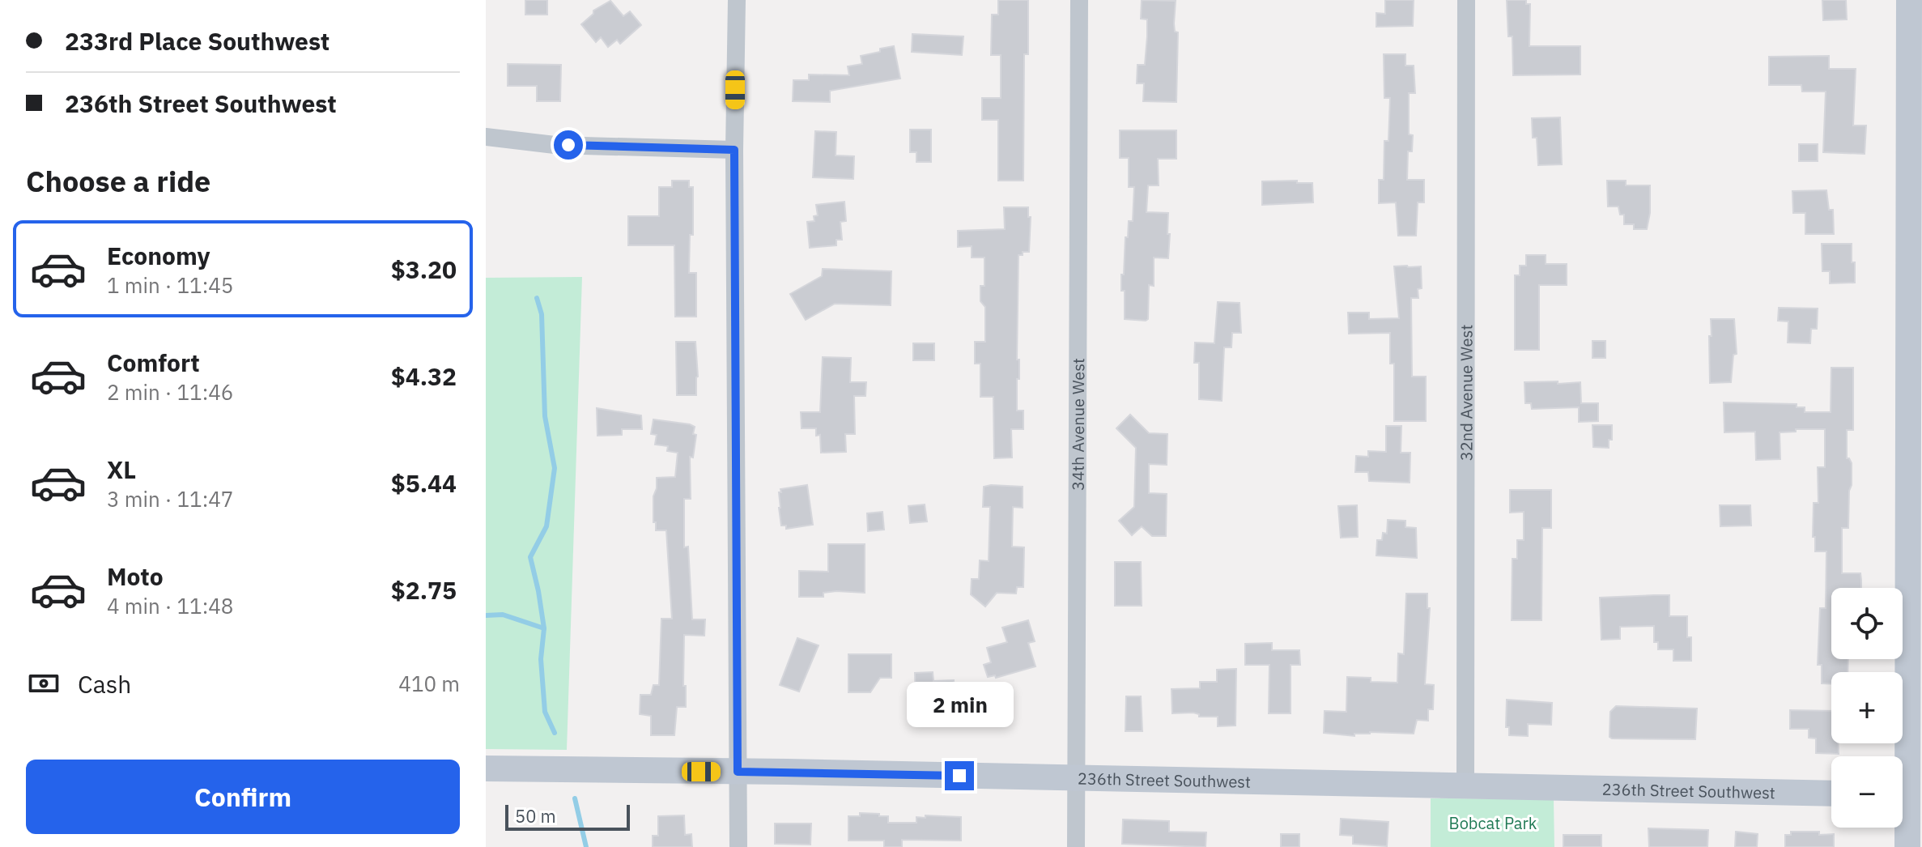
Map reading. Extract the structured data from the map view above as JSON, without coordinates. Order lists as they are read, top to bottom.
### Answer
{
  "streets": {
    "street": ["32nd Avenue West", "34th Avenue West", "236th Street Southwest"]
  },
  "crossings": [
    ["32nd Avenue West", "236th Street Southwest"],
    ["34th Avenue West", "236th Street Southwest"]
  ],
  "parks": ["Bobcat Park"],
  "scale_bar": "50 m",
  "page": {
    "banner": ["233rd Place Southwest", "236th Street Southwest"],
    "heading": "Choose a ride",
    "list": [
      {
        "name": "Economy",
        "note": "1 min · 11:45",
        "value": "$3.20"
      },
      {
        "name": "Comfort",
        "note": "2 min · 11:46",
        "value": "$4.32"
      },
      {
        "name": "XL",
        "note": "3 min · 11:47",
        "value": "$5.44"
      },
      {
        "name": "Moto",
        "note": "4 min · 11:48",
        "value": "$2.75"
      }
    ],
    "map_buttons": ["+", "−"],
    "pay": ["Cash", "410 m"],
    "bubble": "2 min",
    "buttons": "Confirm",
    "scale": "50 m"
  }
}
